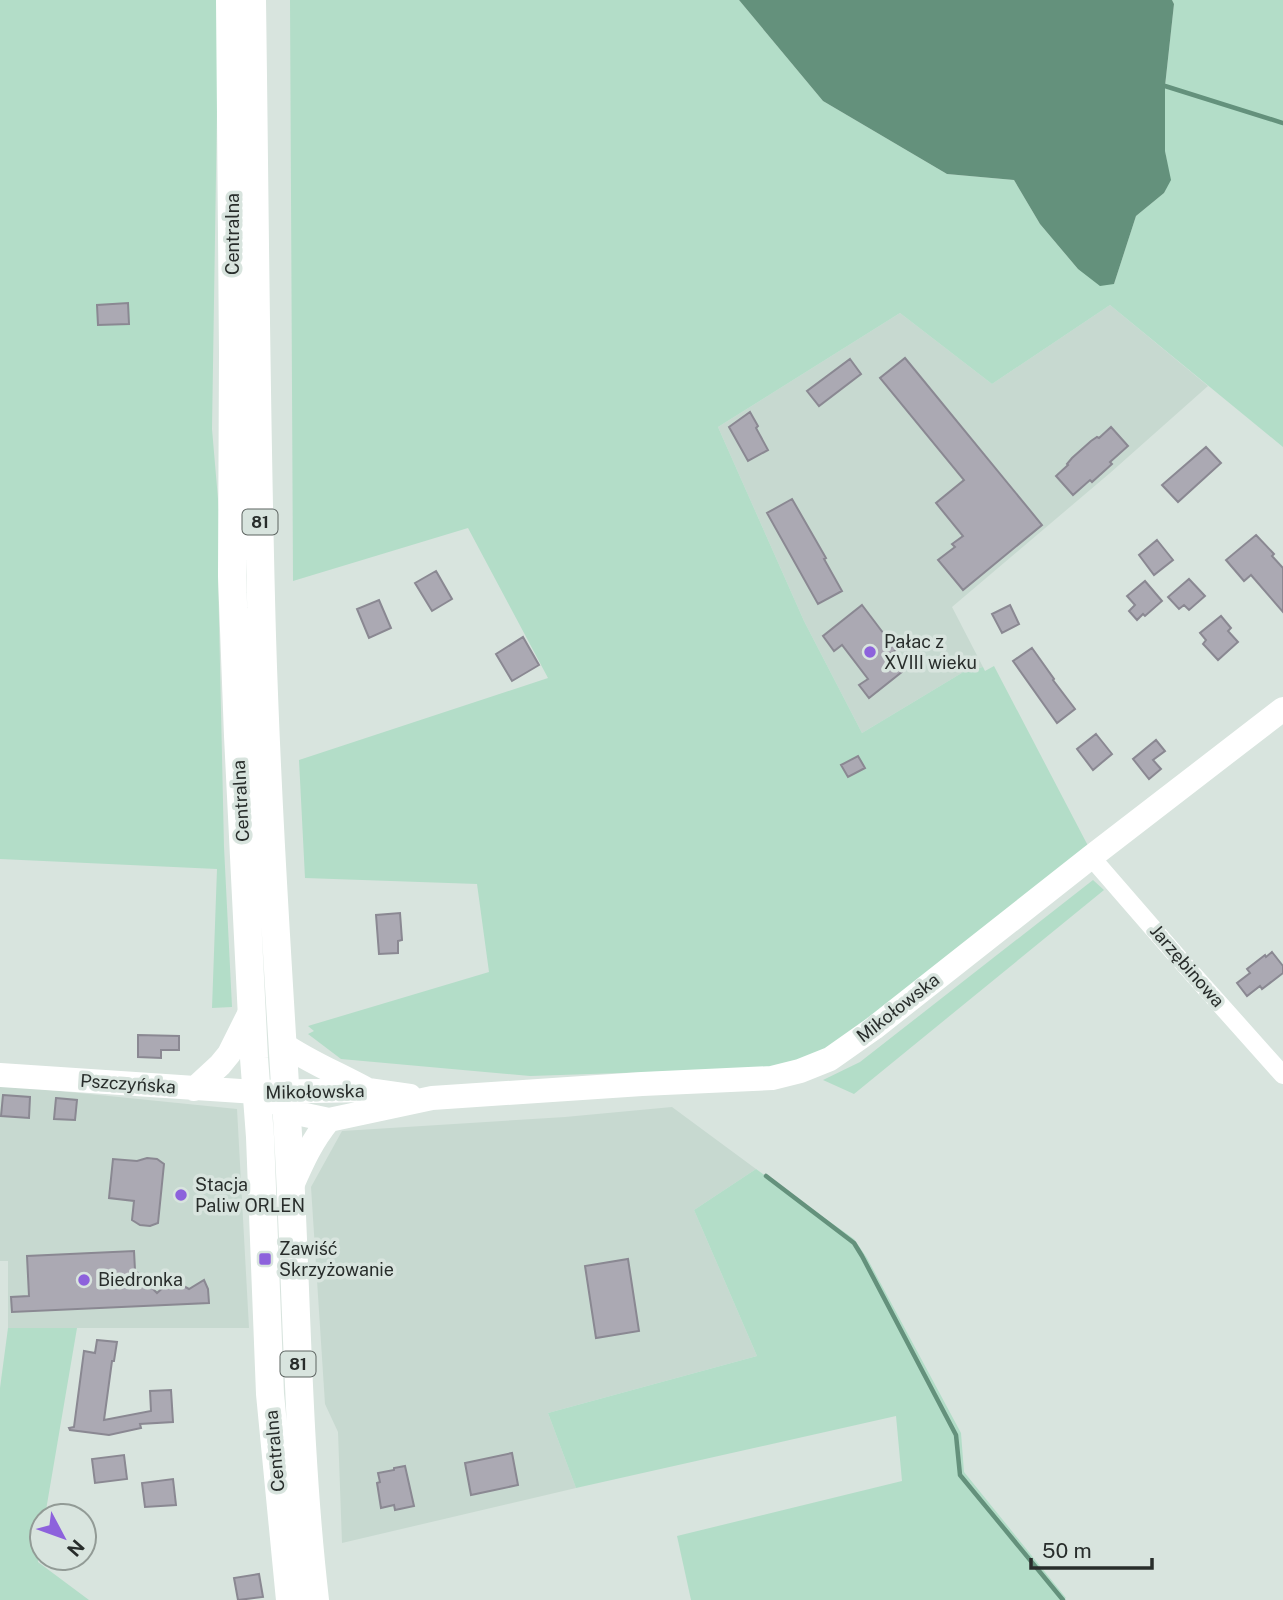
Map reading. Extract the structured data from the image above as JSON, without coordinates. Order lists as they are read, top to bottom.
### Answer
{
  "streets": {
    "main road": [
      "Centralna",
      "81",
      "Mikołowska",
      "Pszczyńska"
    ],
    "street": ["Jarzębinowa"]
  },
  "crossings": [
    ["Centralna", "Mikołowska"],
    ["Centralna", "Pszczyńska"],
    ["Jarzębinowa", "Mikołowska"],
    ["Mikołowska", "Pszczyńska"]
  ],
  "places": {
    "other": ["Pałac z XVIII wieku", "Stacja Paliw ORLEN", "Biedronka"],
    "transit": ["Zawiść Skrzyżowanie"]
  },
  "scale_bar": "50 m",
  "north": "bottom right"
}
